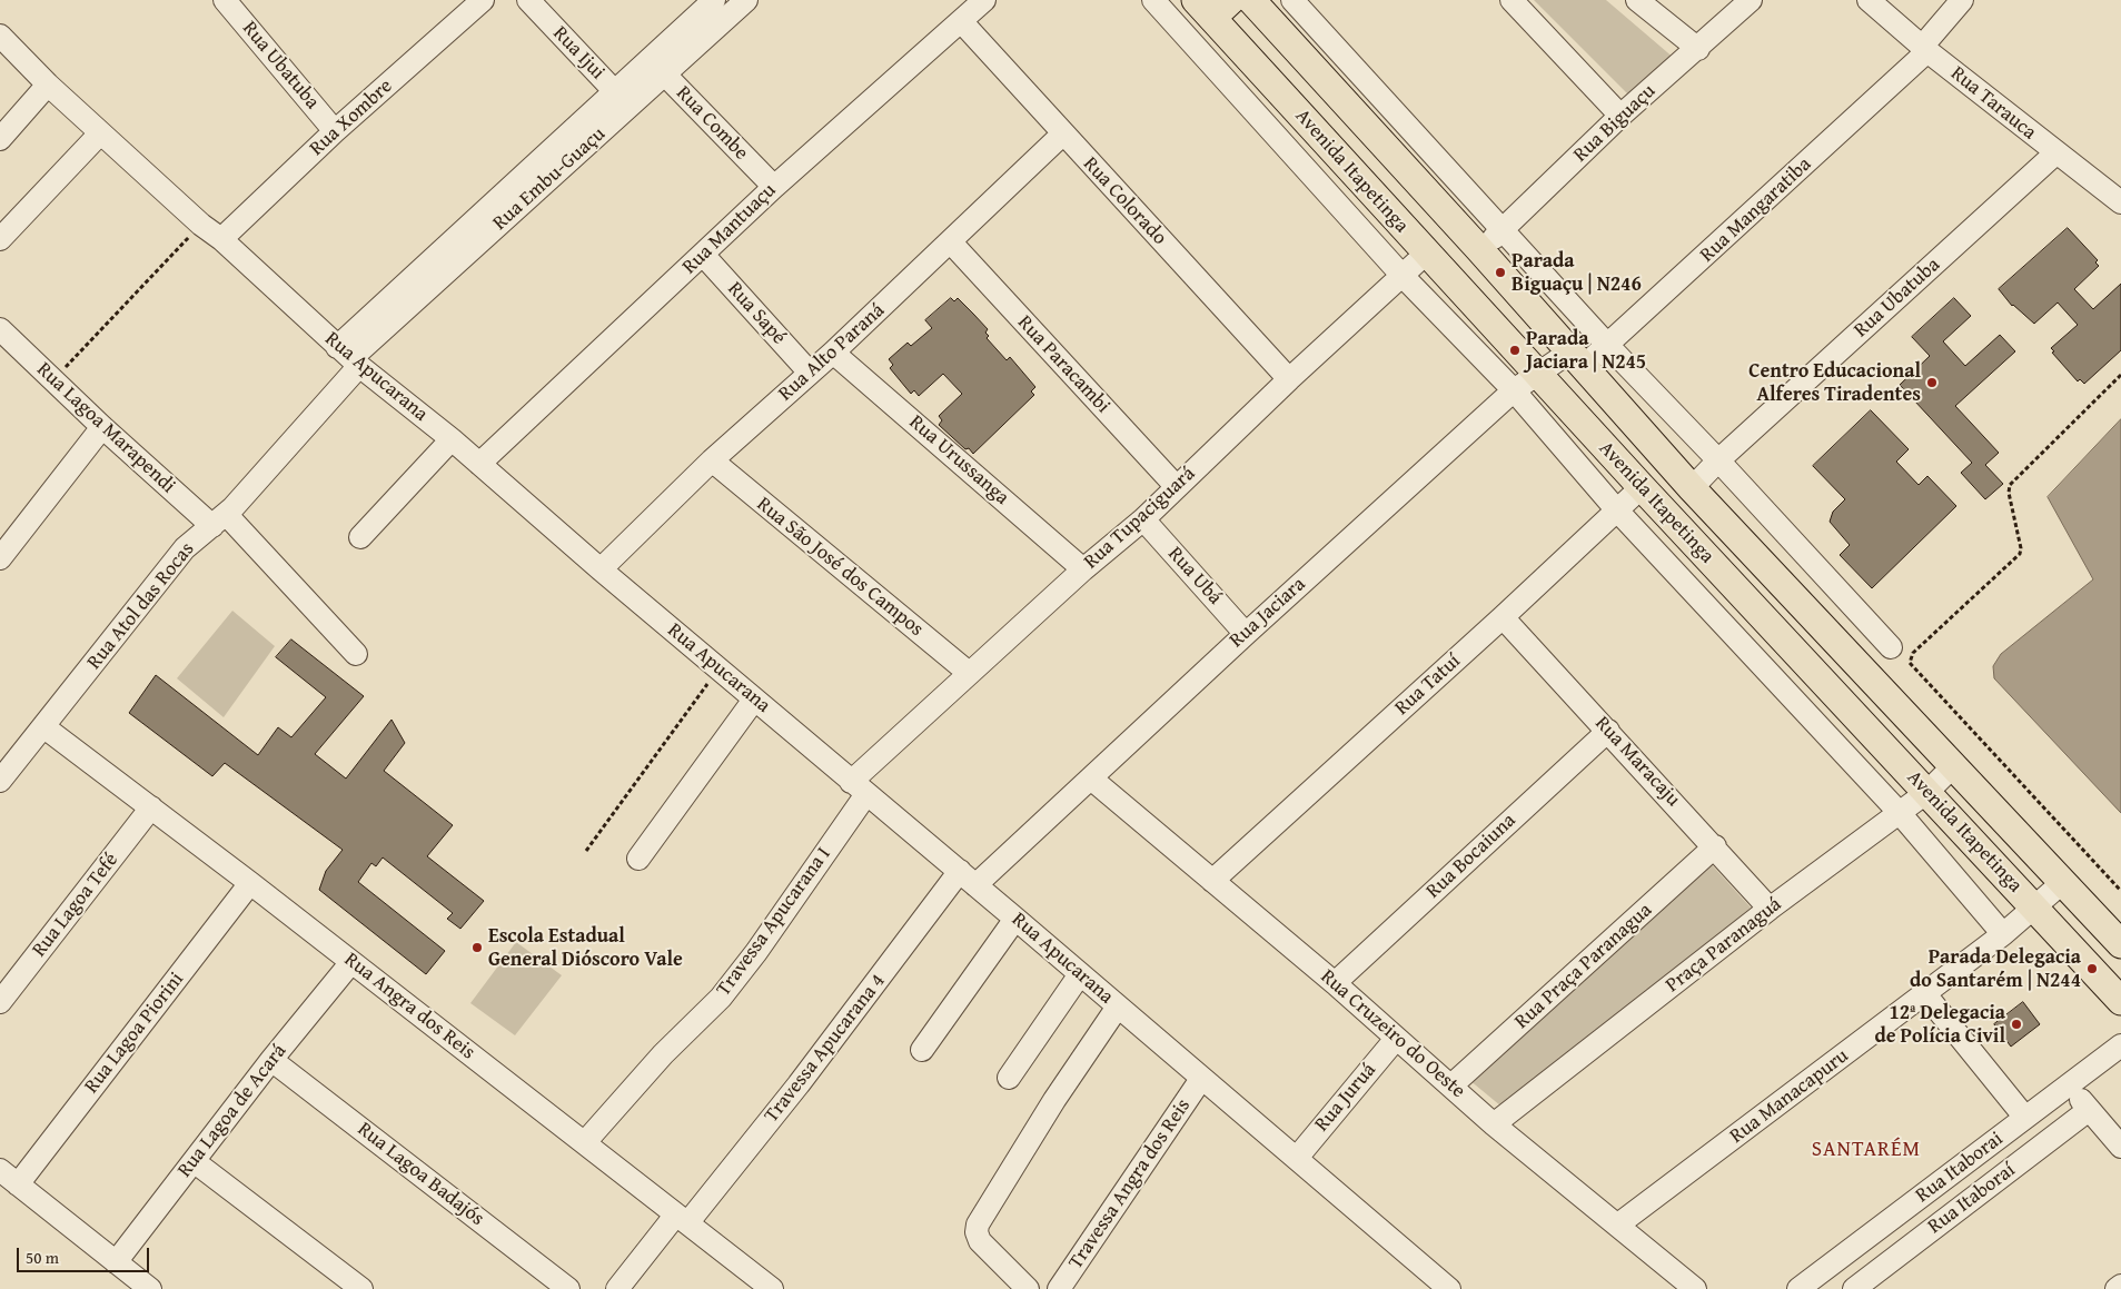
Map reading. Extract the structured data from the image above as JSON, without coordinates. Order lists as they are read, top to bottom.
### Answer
{
  "streets": {
    "main road": ["Avenida Itapetinga"],
    "street": [
      "Rua Ijui",
      "Rua Ubatuba",
      "Rua Tarauca",
      "Rua Xombre",
      "Rua Combe",
      "Rua Biguaçu",
      "Rua Embu-Guaçu",
      "Rua Colorado",
      "Rua Mangaratiba",
      "Rua Mantuaçu",
      "Rua Sapé",
      "Rua Alto Paraná",
      "Rua Paracambi",
      "Rua Apucarana",
      "Rua Lagoa Marapendi",
      "Rua Urussanga",
      "Rua Tupaciguará",
      "Rua São José dos Campos",
      "Rua Ubá",
      "Rua Atol das Rocas",
      "Rua Jaciara",
      "Rua Tatuí",
      "Rua Maracaju",
      "Rua Bocaiuna",
      "Rua Lagoa Tefé",
      "Travessa Apucarana I",
      "Praça Paranaguá",
      "Rua Praça Paranagua",
      "Rua Angra dos Reis",
      "Rua Lagoa Piorini",
      "Rua Cruzeiro do Oeste",
      "Travessa Apucarana 4",
      "Rua Manacapuru",
      "Rua Juruá",
      "Rua Lagoa de Acará",
      "Rua Itaborai",
      "Rua Lagoa Badajós",
      "Travessa Angra dos Reis",
      "Rua Itaboraí"
    ]
  },
  "crossings": [
    ["Rua Ijui", "Rua Embu-Guaçu"],
    ["Rua Ubatuba", "Rua Tarauca"],
    ["Rua Ubatuba", "Rua Xombre"],
    ["Rua Ubatuba", "Avenida Itapetinga"],
    ["Rua Tarauca", "Rua Mangaratiba"],
    ["Rua Xombre", "Rua Apucarana"],
    ["Rua Combe", "Rua Embu-Guaçu"],
    ["Rua Combe", "Rua Mantuaçu"],
    ["Rua Biguaçu", "Avenida Itapetinga"],
    ["Avenida Itapetinga", "Rua Mangaratiba"],
    ["Avenida Itapetinga", "Rua Tupaciguará"],
    ["Avenida Itapetinga", "Rua Jaciara"],
    ["Avenida Itapetinga", "Rua Tatuí"],
    ["Avenida Itapetinga", "Praça Paranaguá"],
    ["Avenida Itapetinga", "Rua Manacapuru"],
    ["Rua Embu-Guaçu", "Rua Apucarana"],
    ["Rua Embu-Guaçu", "Rua Atol das Rocas"],
    ["Rua Colorado", "Rua Mantuaçu"],
    ["Rua Colorado", "Rua Alto Paraná"],
    ["Rua Colorado", "Rua Tupaciguará"],
    ["Rua Mangaratiba", "Rua Jaciara"],
    ["Rua Mantuaçu", "Rua Sapé"],
    ["Rua Mantuaçu", "Rua Apucarana"],
    ["Rua Sapé", "Rua Alto Paraná"],
    ["Rua Alto Paraná", "Rua Paracambi"],
    ["Rua Alto Paraná", "Rua Apucarana"],
    ["Rua Alto Paraná", "Rua Urussanga"],
    ["Rua Alto Paraná", "Rua São José dos Campos"],
    ["Rua Paracambi", "Rua Tupaciguará"],
    ["Rua Apucarana", "Rua Tupaciguará"],
    ["Rua Apucarana", "Rua Atol das Rocas"],
    ["Rua Apucarana", "Rua Jaciara"],
    ["Rua Apucarana", "Travessa Apucarana I"],
    ["Rua Apucarana", "Travessa Apucarana 4"],
    ["Rua Apucarana", "Rua Juruá"],
    ["Rua Apucarana", "Travessa Angra dos Reis"],
    ["Rua Lagoa Marapendi", "Rua Atol das Rocas"],
    ["Rua Urussanga", "Rua Tupaciguará"],
    ["Rua Tupaciguará", "Rua São José dos Campos"],
    ["Rua Tupaciguará", "Rua Ubá"],
    ["Rua Tupaciguará", "Travessa Apucarana I"],
    ["Rua Ubá", "Rua Jaciara"],
    ["Rua Atol das Rocas", "Rua Angra dos Reis"],
    ["Rua Jaciara", "Rua Cruzeiro do Oeste"],
    ["Rua Jaciara", "Travessa Apucarana 4"],
    ["Rua Tatuí", "Rua Maracaju"],
    ["Rua Tatuí", "Rua Cruzeiro do Oeste"],
    ["Rua Maracaju", "Rua Bocaiuna"],
    ["Rua Maracaju", "Praça Paranaguá"],
    ["Rua Maracaju", "Rua Praça Paranagua"],
    ["Rua Bocaiuna", "Rua Cruzeiro do Oeste"],
    ["Rua Lagoa Tefé", "Rua Angra dos Reis"],
    ["Travessa Apucarana I", "Rua Angra dos Reis"],
    ["Praça Paranaguá", "Rua Cruzeiro do Oeste"],
    ["Rua Praça Paranagua", "Rua Cruzeiro do Oeste"],
    ["Rua Angra dos Reis", "Rua Lagoa Piorini"],
    ["Rua Angra dos Reis", "Travessa Apucarana 4"],
    ["Rua Angra dos Reis", "Rua Lagoa de Acará"],
    ["Rua Cruzeiro do Oeste", "Rua Manacapuru"],
    ["Rua Cruzeiro do Oeste", "Rua Juruá"],
    ["Rua Lagoa de Acará", "Rua Lagoa Badajós"]
  ],
  "districts": ["SANTARÉM"],
  "places": [
    "Parada Biguaçu | N246",
    "Parada Jaciara | N245",
    "Centro Educacional Alferes Tiradentes",
    "Escola Estadual General Dióscoro Vale",
    "Parada Delegacia do Santarém | N244",
    "12ª Delegacia de Polícia Civil"
  ],
  "scale_bar": "50 m"
}
